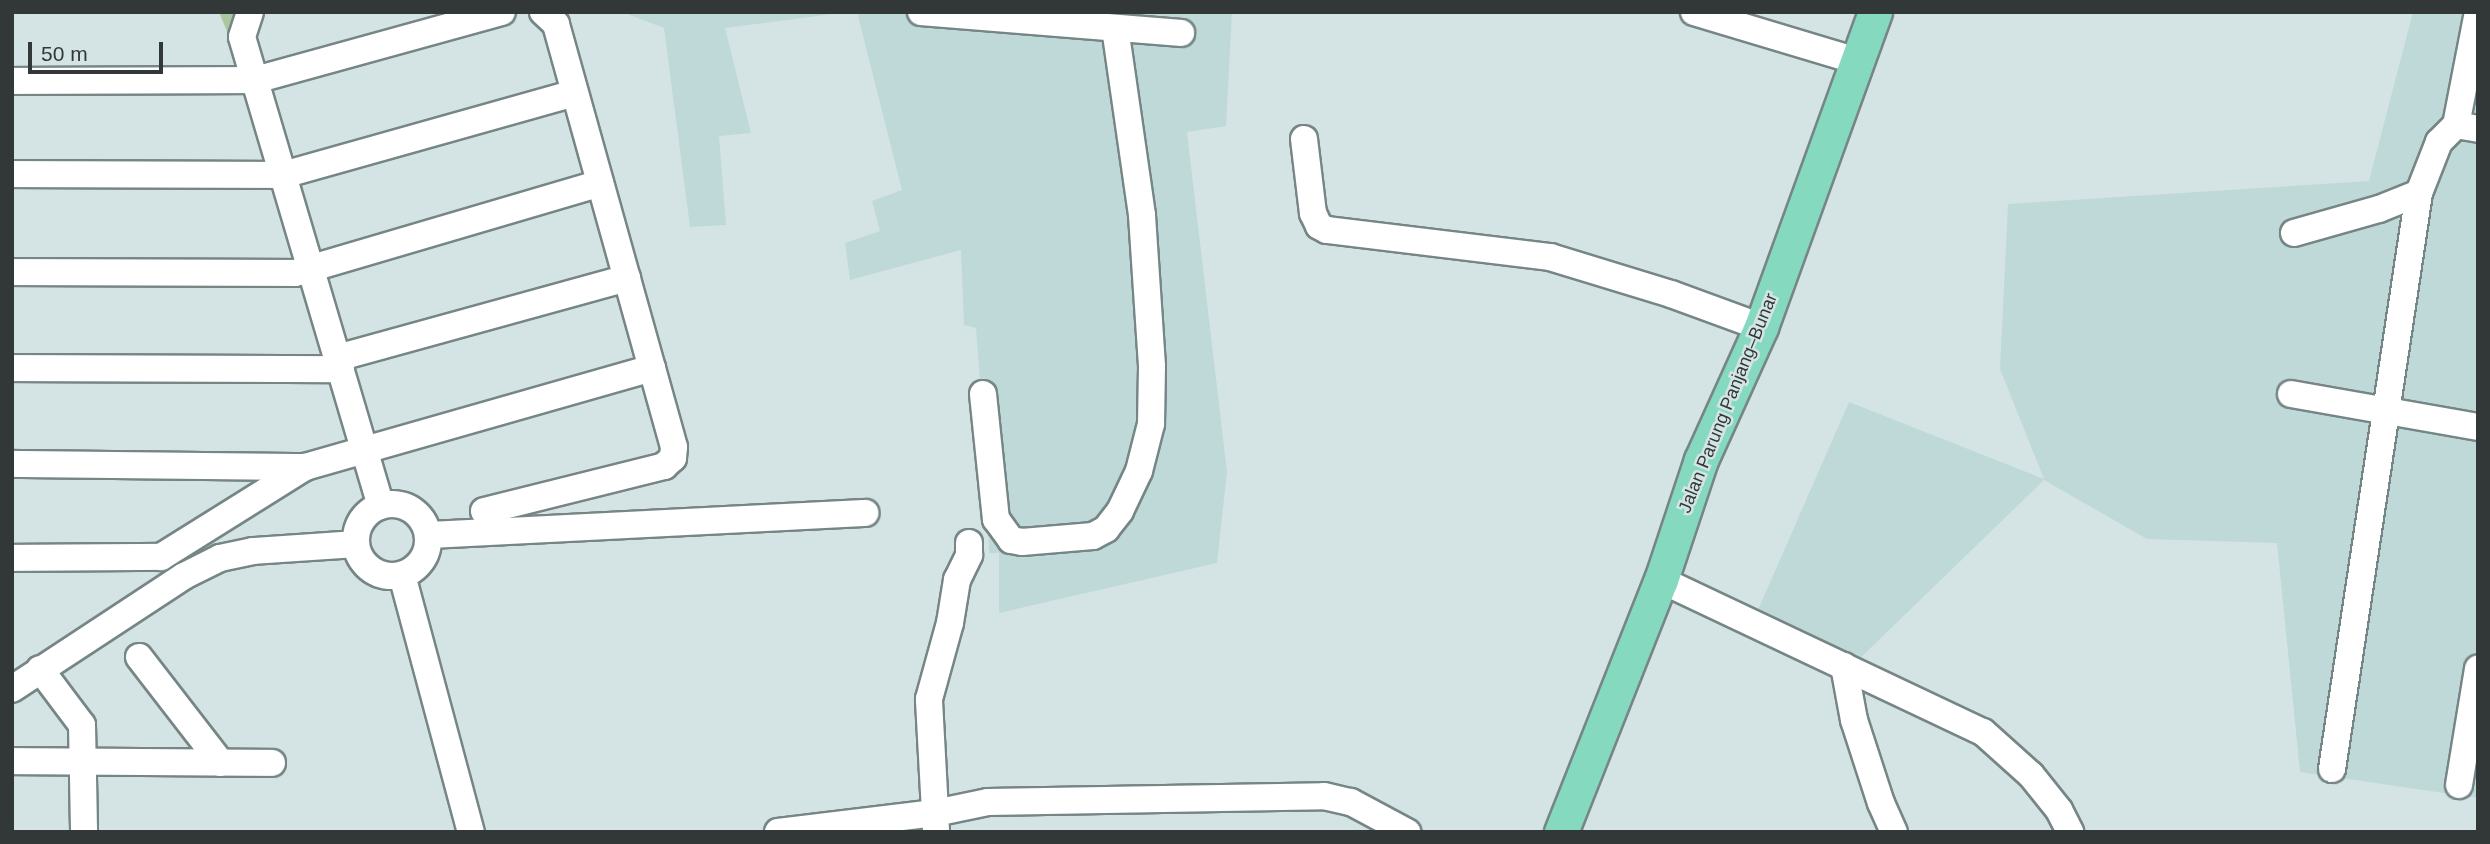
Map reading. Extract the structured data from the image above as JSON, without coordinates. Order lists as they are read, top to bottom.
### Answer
{
  "streets": {
    "main road": ["Jalan Parung Panjang–Bunar"]
  },
  "scale_bar": "50 m"
}
